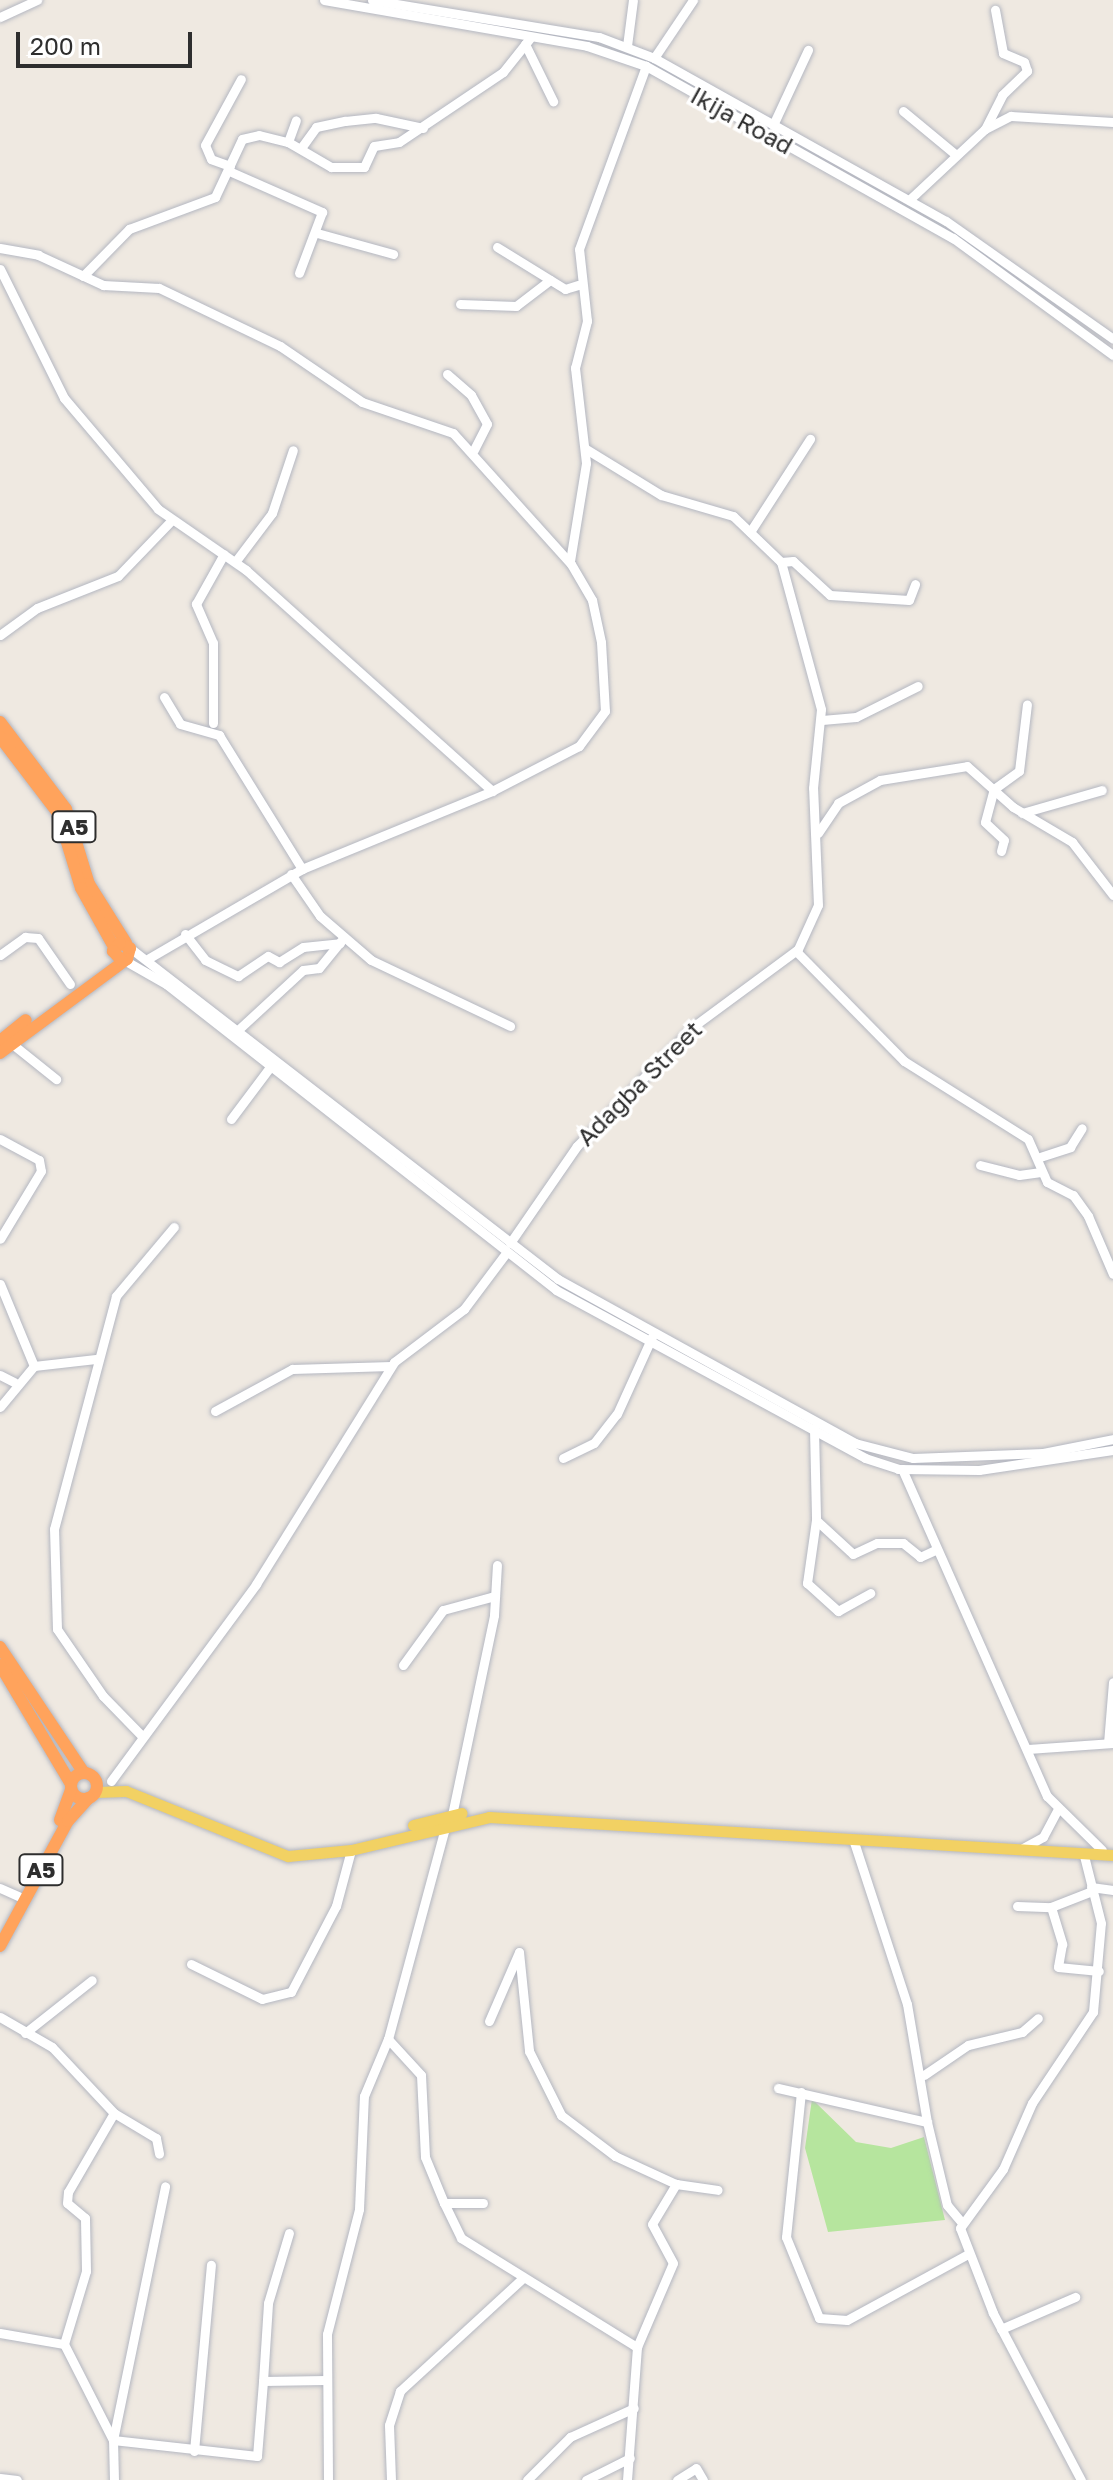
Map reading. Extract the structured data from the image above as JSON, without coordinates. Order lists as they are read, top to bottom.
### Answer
{
  "streets": {
    "highway": ["A5"],
    "street": ["Ikija Road", "Adagba Street"]
  },
  "scale_bar": "200 m"
}
